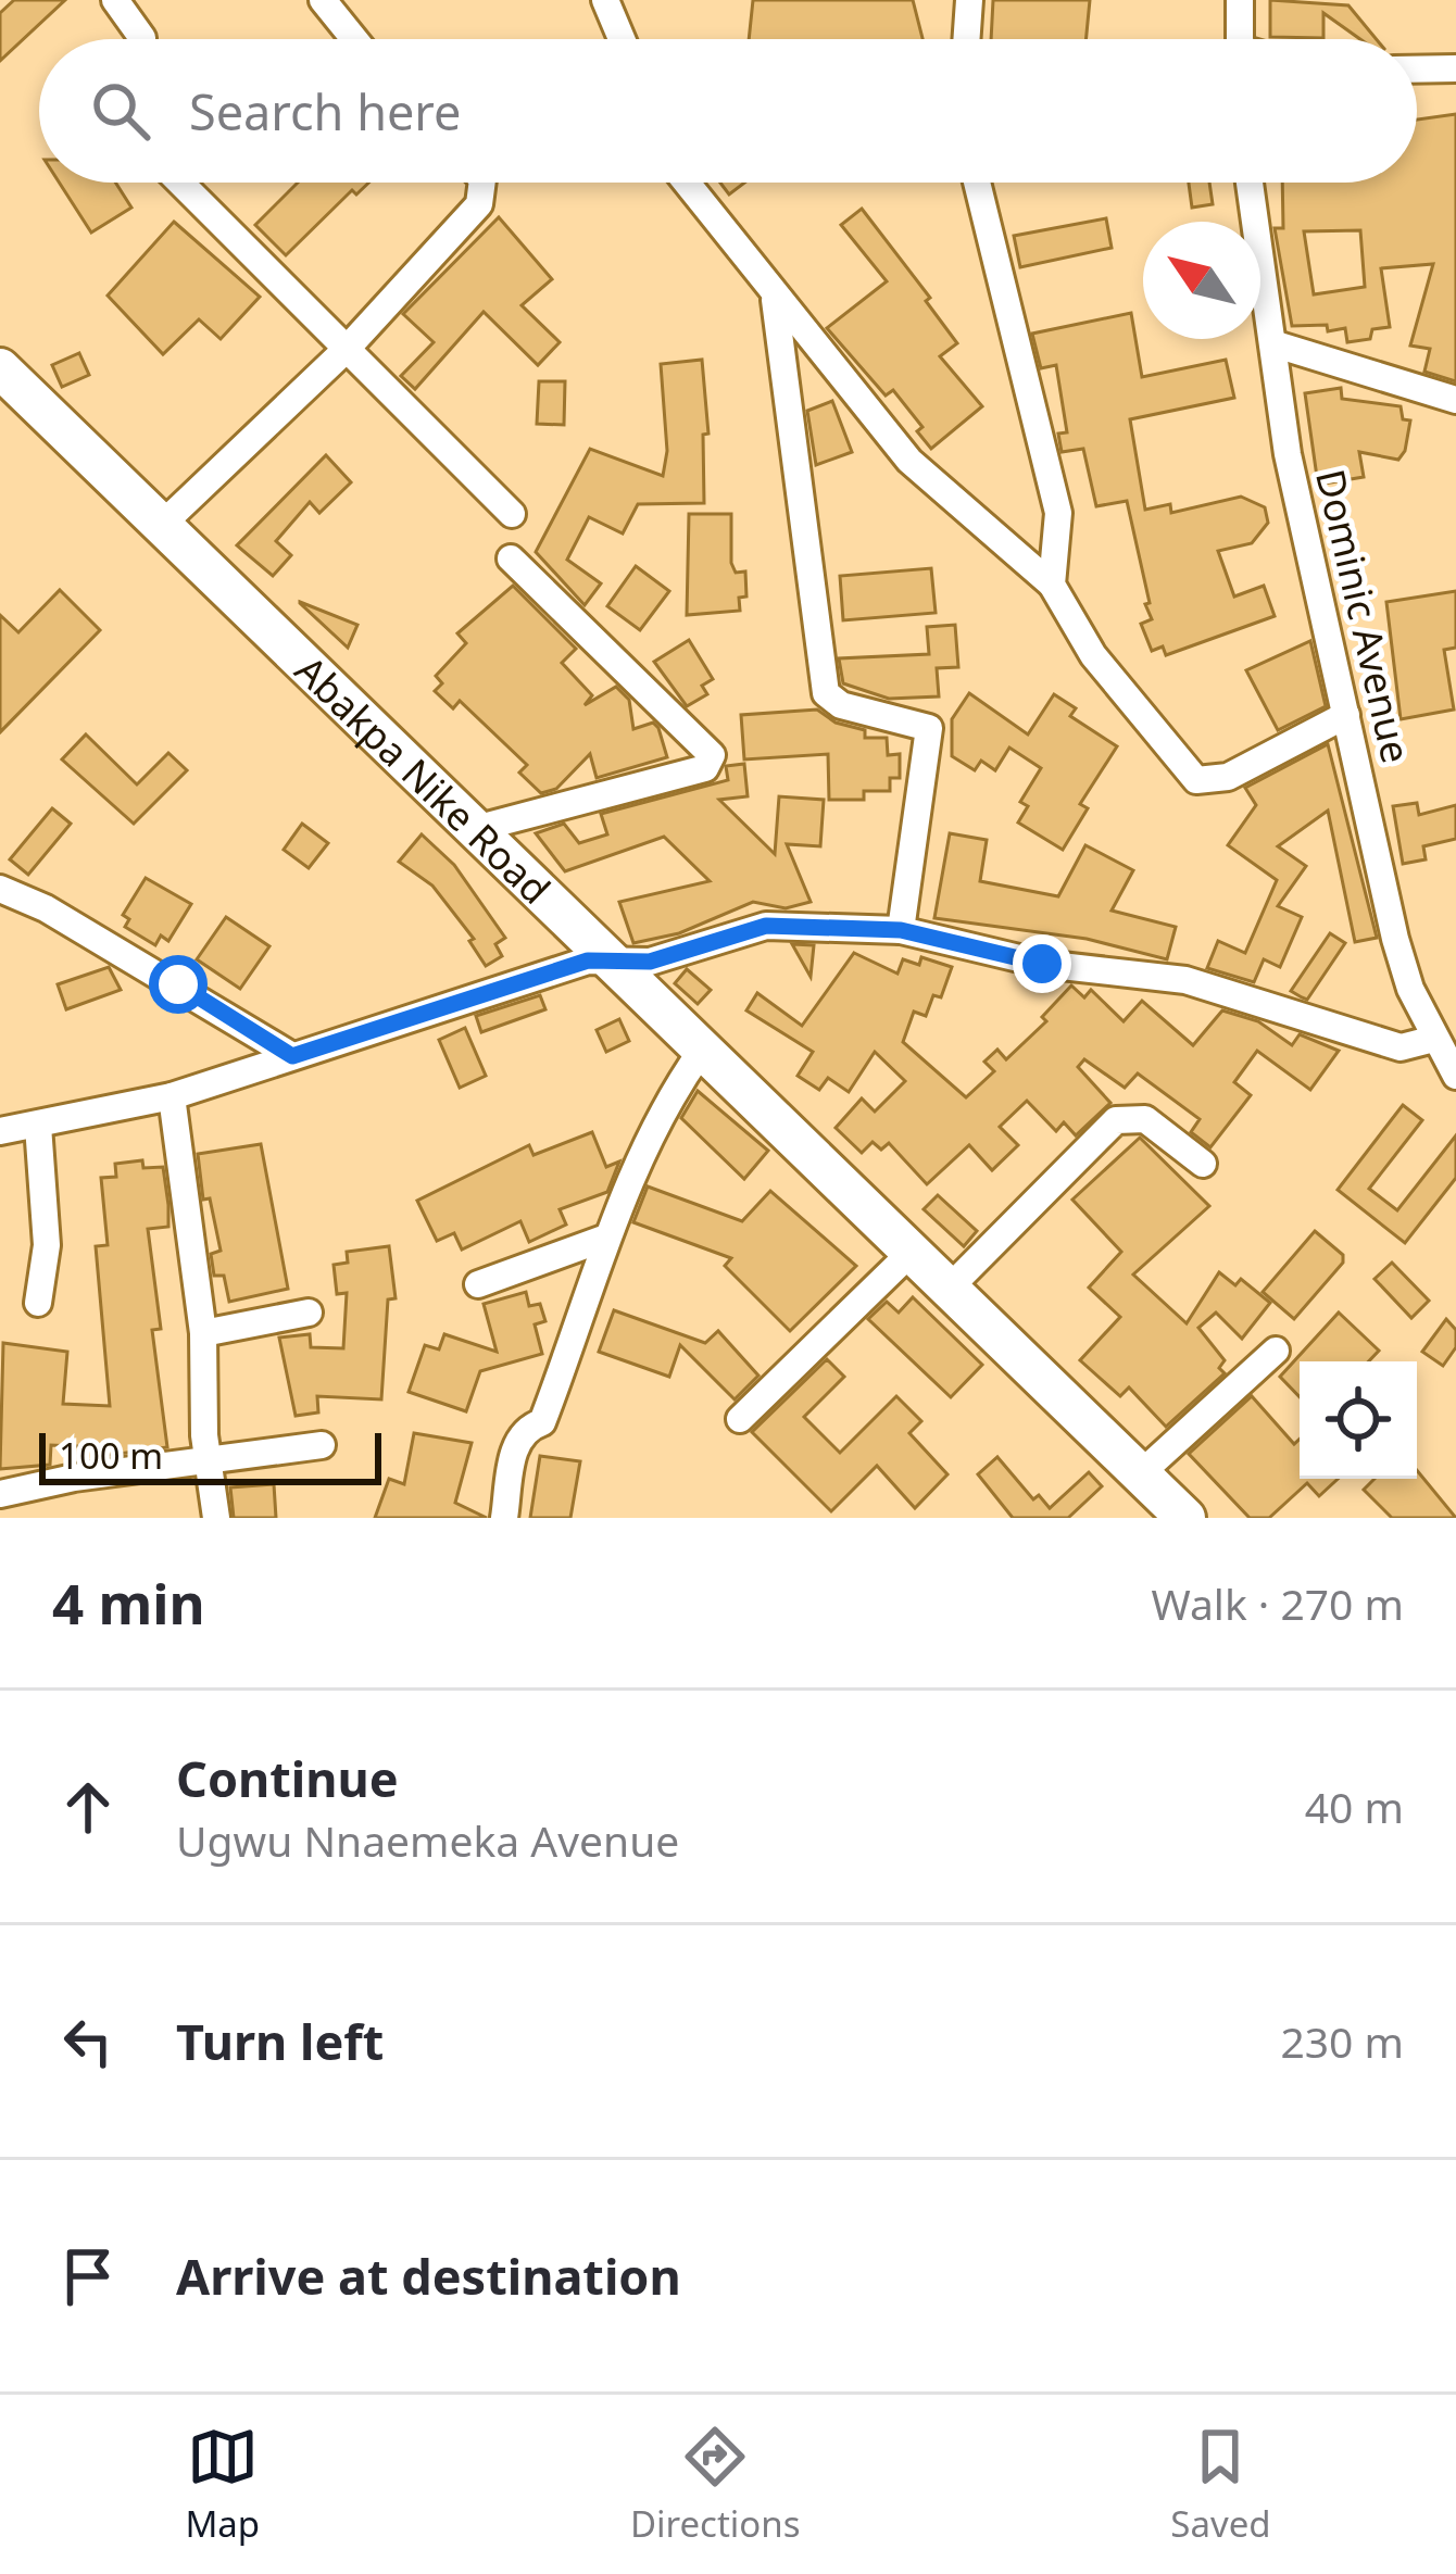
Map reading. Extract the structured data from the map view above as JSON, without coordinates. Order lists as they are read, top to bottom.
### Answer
{
  "streets": {
    "main road": ["Abakpa Nike Road"],
    "street": ["Dominic Avenue"]
  },
  "scale_bar": "100 m",
  "north": "top left",
  "page": {
    "search": "Search here",
    "scale": "100 m",
    "heading": ["4 min", "Walk · 270 m"],
    "list": [
      ["Continue", "Ugwu Nnaemeka Avenue", "40 m"],
      ["Turn left", "230 m"],
      "Arrive at destination"
    ],
    "nav": ["Map", "Directions", "Saved"]
  }
}
